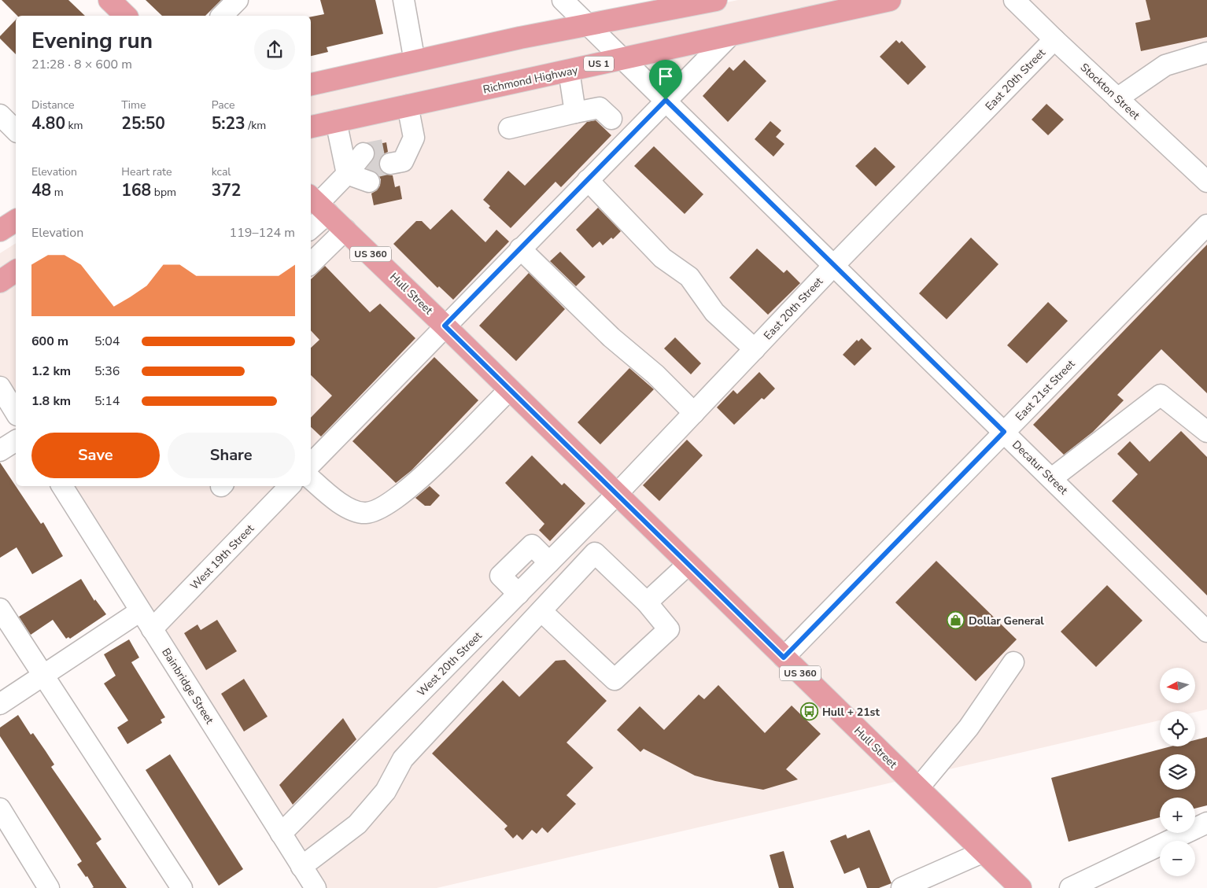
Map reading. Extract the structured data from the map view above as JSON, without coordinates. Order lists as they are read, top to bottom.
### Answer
{
  "streets": {
    "main road": [
      "US 1",
      "Richmond Highway",
      "US 360",
      "Hull Street"
    ],
    "street": [
      "East 20th Street",
      "Stockton Street",
      "East 21st Street",
      "Decatur Street",
      "West 19th Street",
      "West 20th Street",
      "Bainbridge Street"
    ]
  },
  "crossings": [
    ["Richmond Highway", "Decatur Street"],
    ["East 20th Street", "Stockton Street"],
    ["East 20th Street", "Hull Street"],
    ["East 20th Street", "Decatur Street"],
    ["East 20th Street", "West 20th Street"],
    ["Hull Street", "East 21st Street"],
    ["Hull Street", "West 20th Street"],
    ["East 21st Street", "Decatur Street"],
    ["West 19th Street", "Bainbridge Street"],
    ["West 20th Street", "Bainbridge Street"]
  ],
  "places": {
    "shop": ["Dollar General"],
    "bus stop": ["Hull + 21st"]
  },
  "north": "left",
  "page": {
    "heading": ["Evening run", "21:28 · 8 × 600 m"],
    "stats": [
      ["Distance", "4.80 km"],
      ["Time", "25:50"],
      ["Pace", "5:23 /km"],
      ["Elevation", "48 m"],
      ["Heart rate", "168 bpm"],
      ["kcal", "372"]
    ],
    "chart": ["Elevation", "119–124 m"],
    "list": [
      {
        "name": "600 m",
        "note": "5:04"
      },
      {
        "name": "1.2 km",
        "note": "5:36"
      },
      {
        "name": "1.8 km",
        "note": "5:14"
      }
    ],
    "buttons": ["Save", "Share"],
    "map_buttons": ["+", "−"]
  }
}
